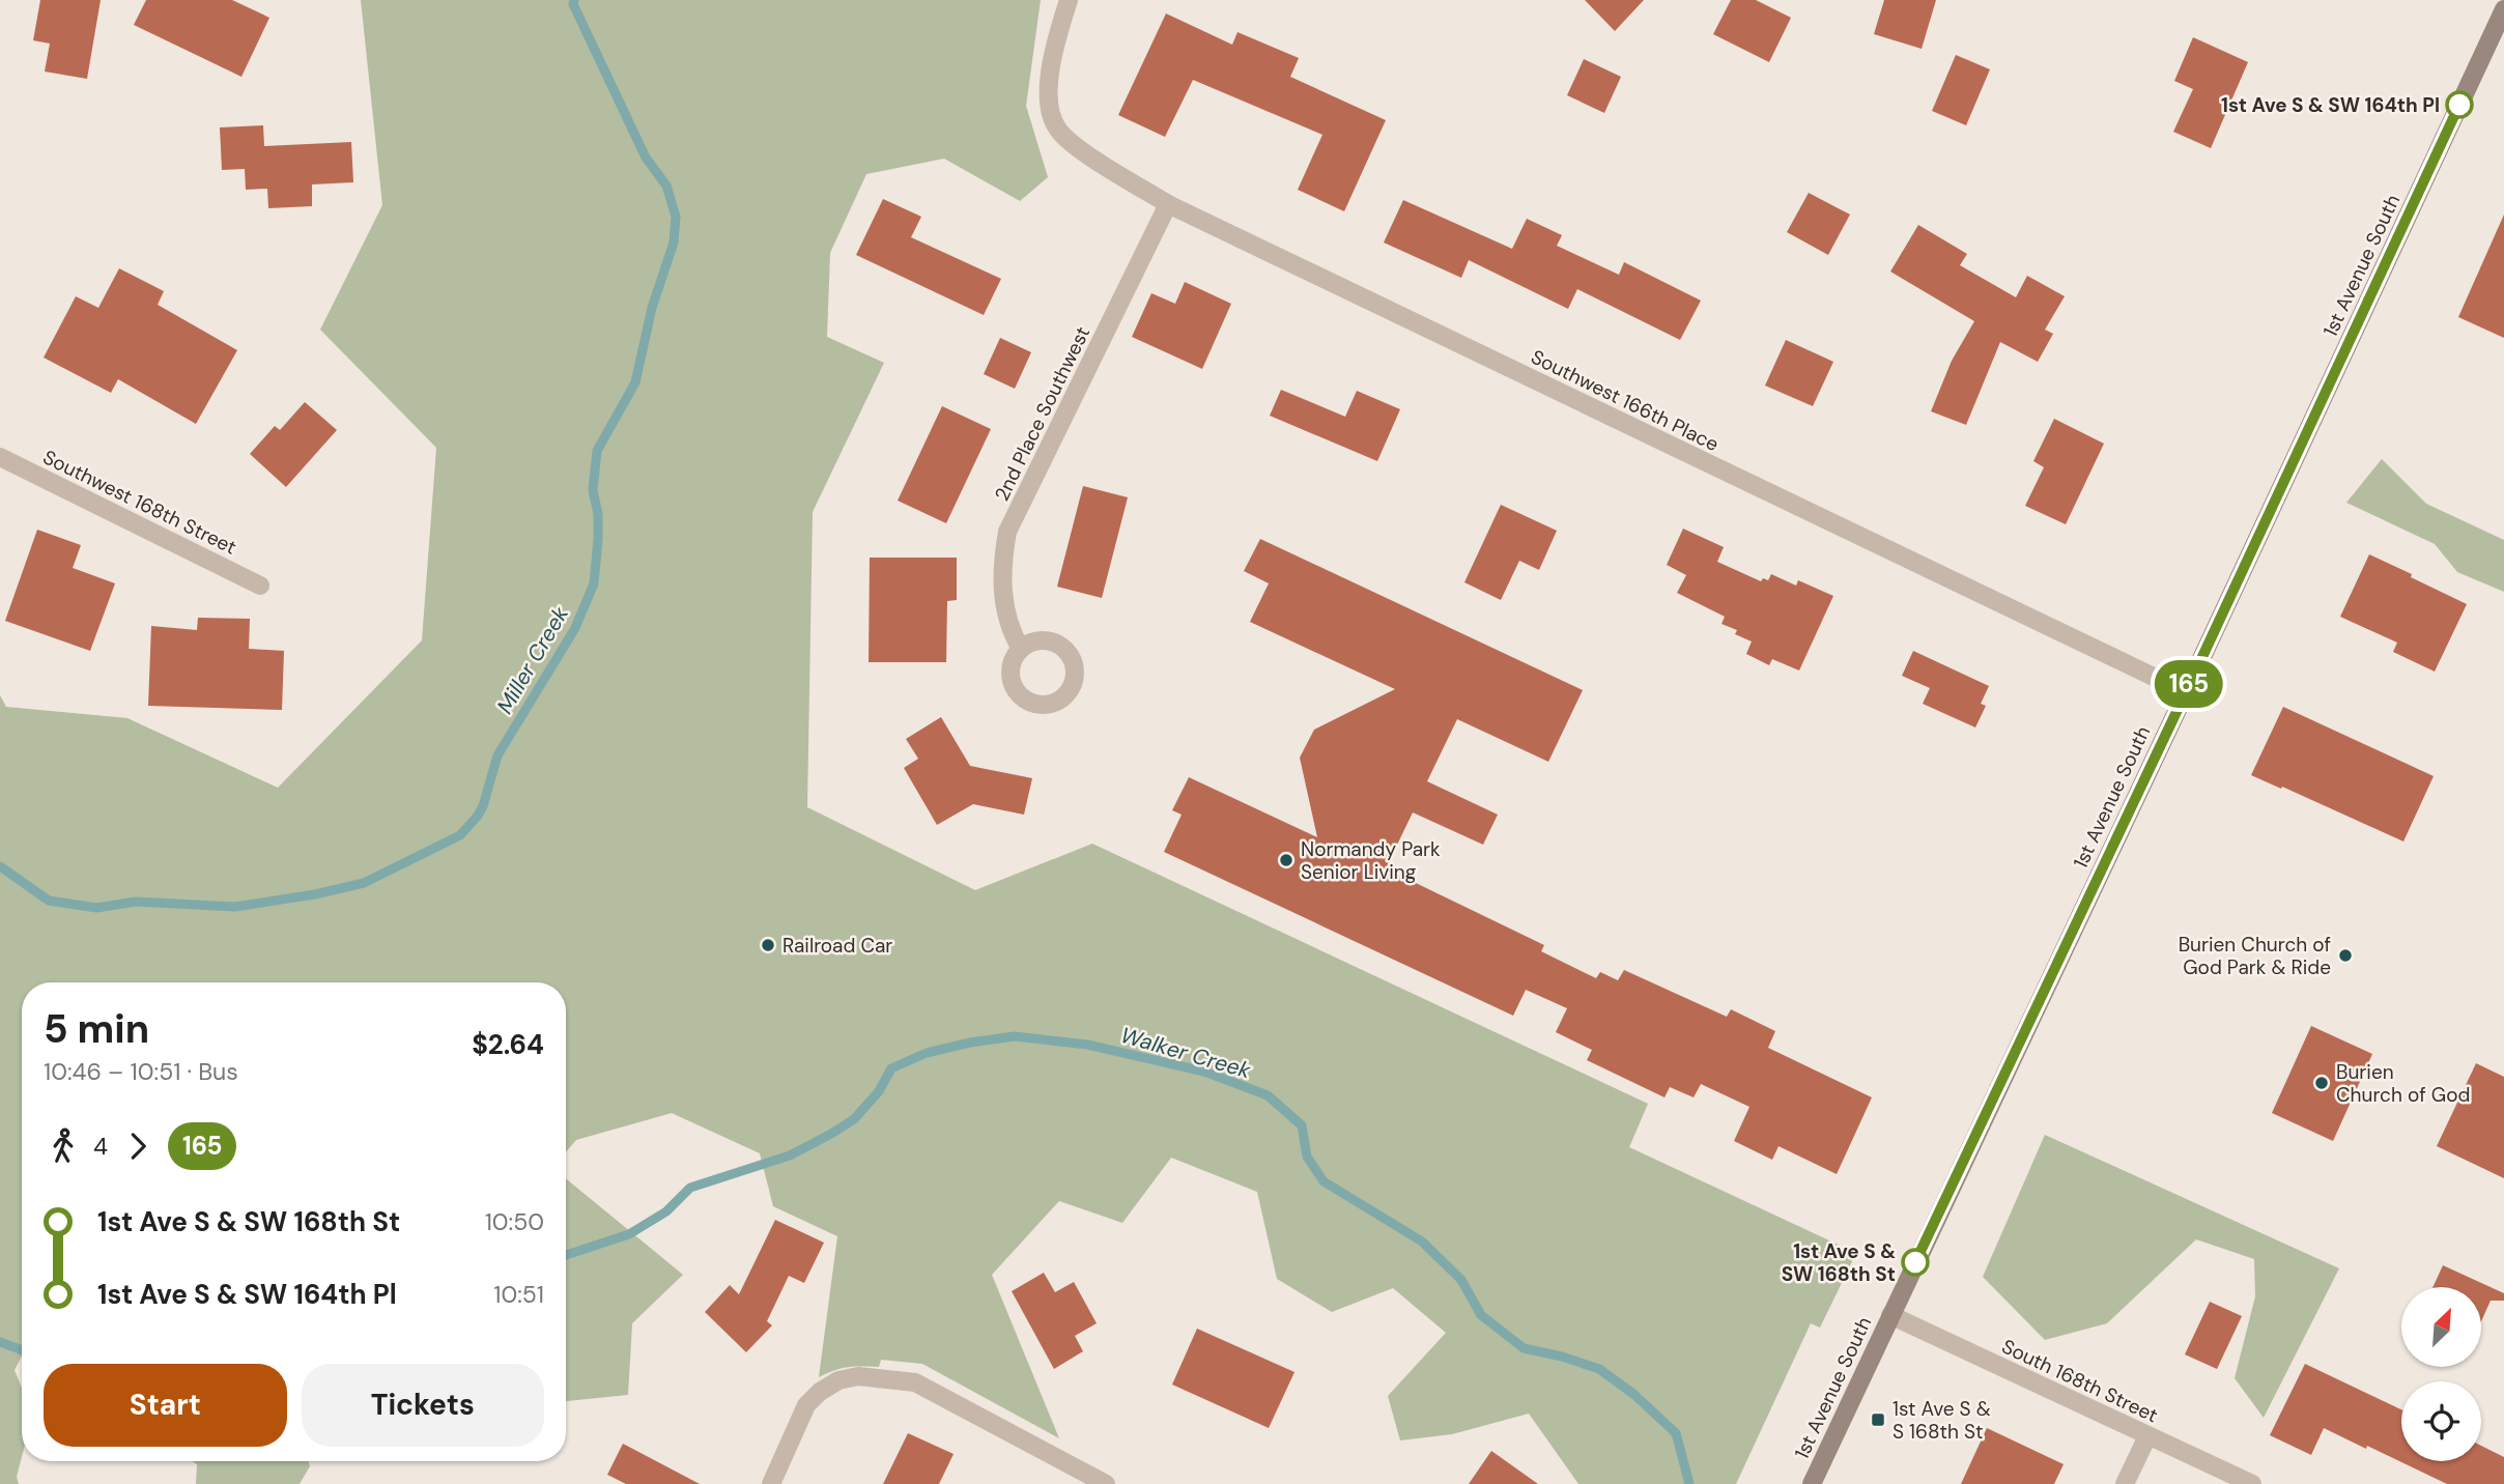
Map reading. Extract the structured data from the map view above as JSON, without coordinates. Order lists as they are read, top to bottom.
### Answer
{
  "streets": {
    "main road": ["1st Avenue South"],
    "street": [
      "Southwest 166th Place",
      "2nd Place Southwest",
      "Southwest 168th Street",
      "South 168th Street"
    ]
  },
  "crossings": [
    ["1st Avenue South", "Southwest 166th Place"],
    ["1st Avenue South", "South 168th Street"],
    ["Southwest 166th Place", "2nd Place Southwest"]
  ],
  "water": ["Miller Creek", "Walker Creek"],
  "places": {
    "other": [
      "1st Ave S & SW 164th Pl",
      "Normandy Park Senior Living",
      "Railroad Car",
      "Burien Church of God Park & Ride",
      "Burien Church of God",
      "1st Ave S & SW 168th St"
    ],
    "transit": ["1st Ave S & S 168th St"]
  },
  "lines": ["bus line 165"],
  "north": "top right",
  "page": {
    "on_map": "165",
    "heading": ["5 min", "10:46 – 10:51 · Bus", "$2.64"],
    "legs": ["4", "165"],
    "list": [
      {
        "name": "1st Ave S & SW 168th St",
        "value": "10:50"
      },
      {
        "name": "1st Ave S & SW 164th Pl",
        "value": "10:51"
      }
    ],
    "buttons": ["Start", "Tickets"]
  }
}
